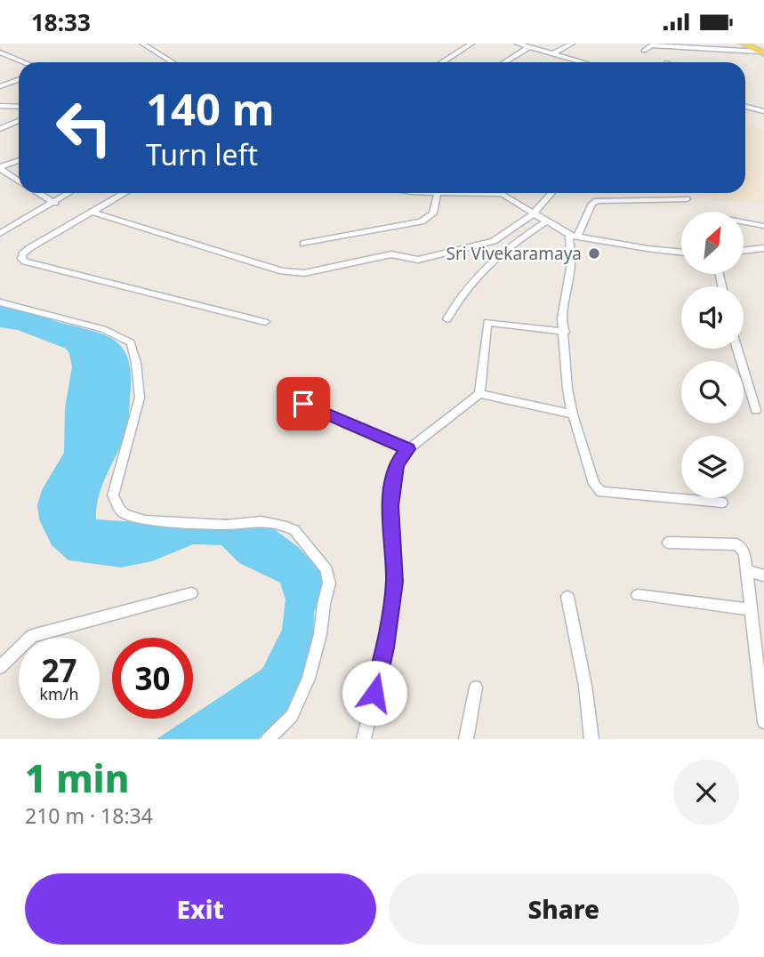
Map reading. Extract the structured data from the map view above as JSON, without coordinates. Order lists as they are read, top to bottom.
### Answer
{
  "places": ["Sri Vivekaramaya"],
  "north": "top right",
  "page": {
    "status": "18:33",
    "turn": ["140 m", "Turn left"],
    "speed": "27 km/h",
    "limit": "30",
    "heading": ["1 min", "210 m · 18:34"],
    "buttons": ["Exit", "Share"]
  }
}
